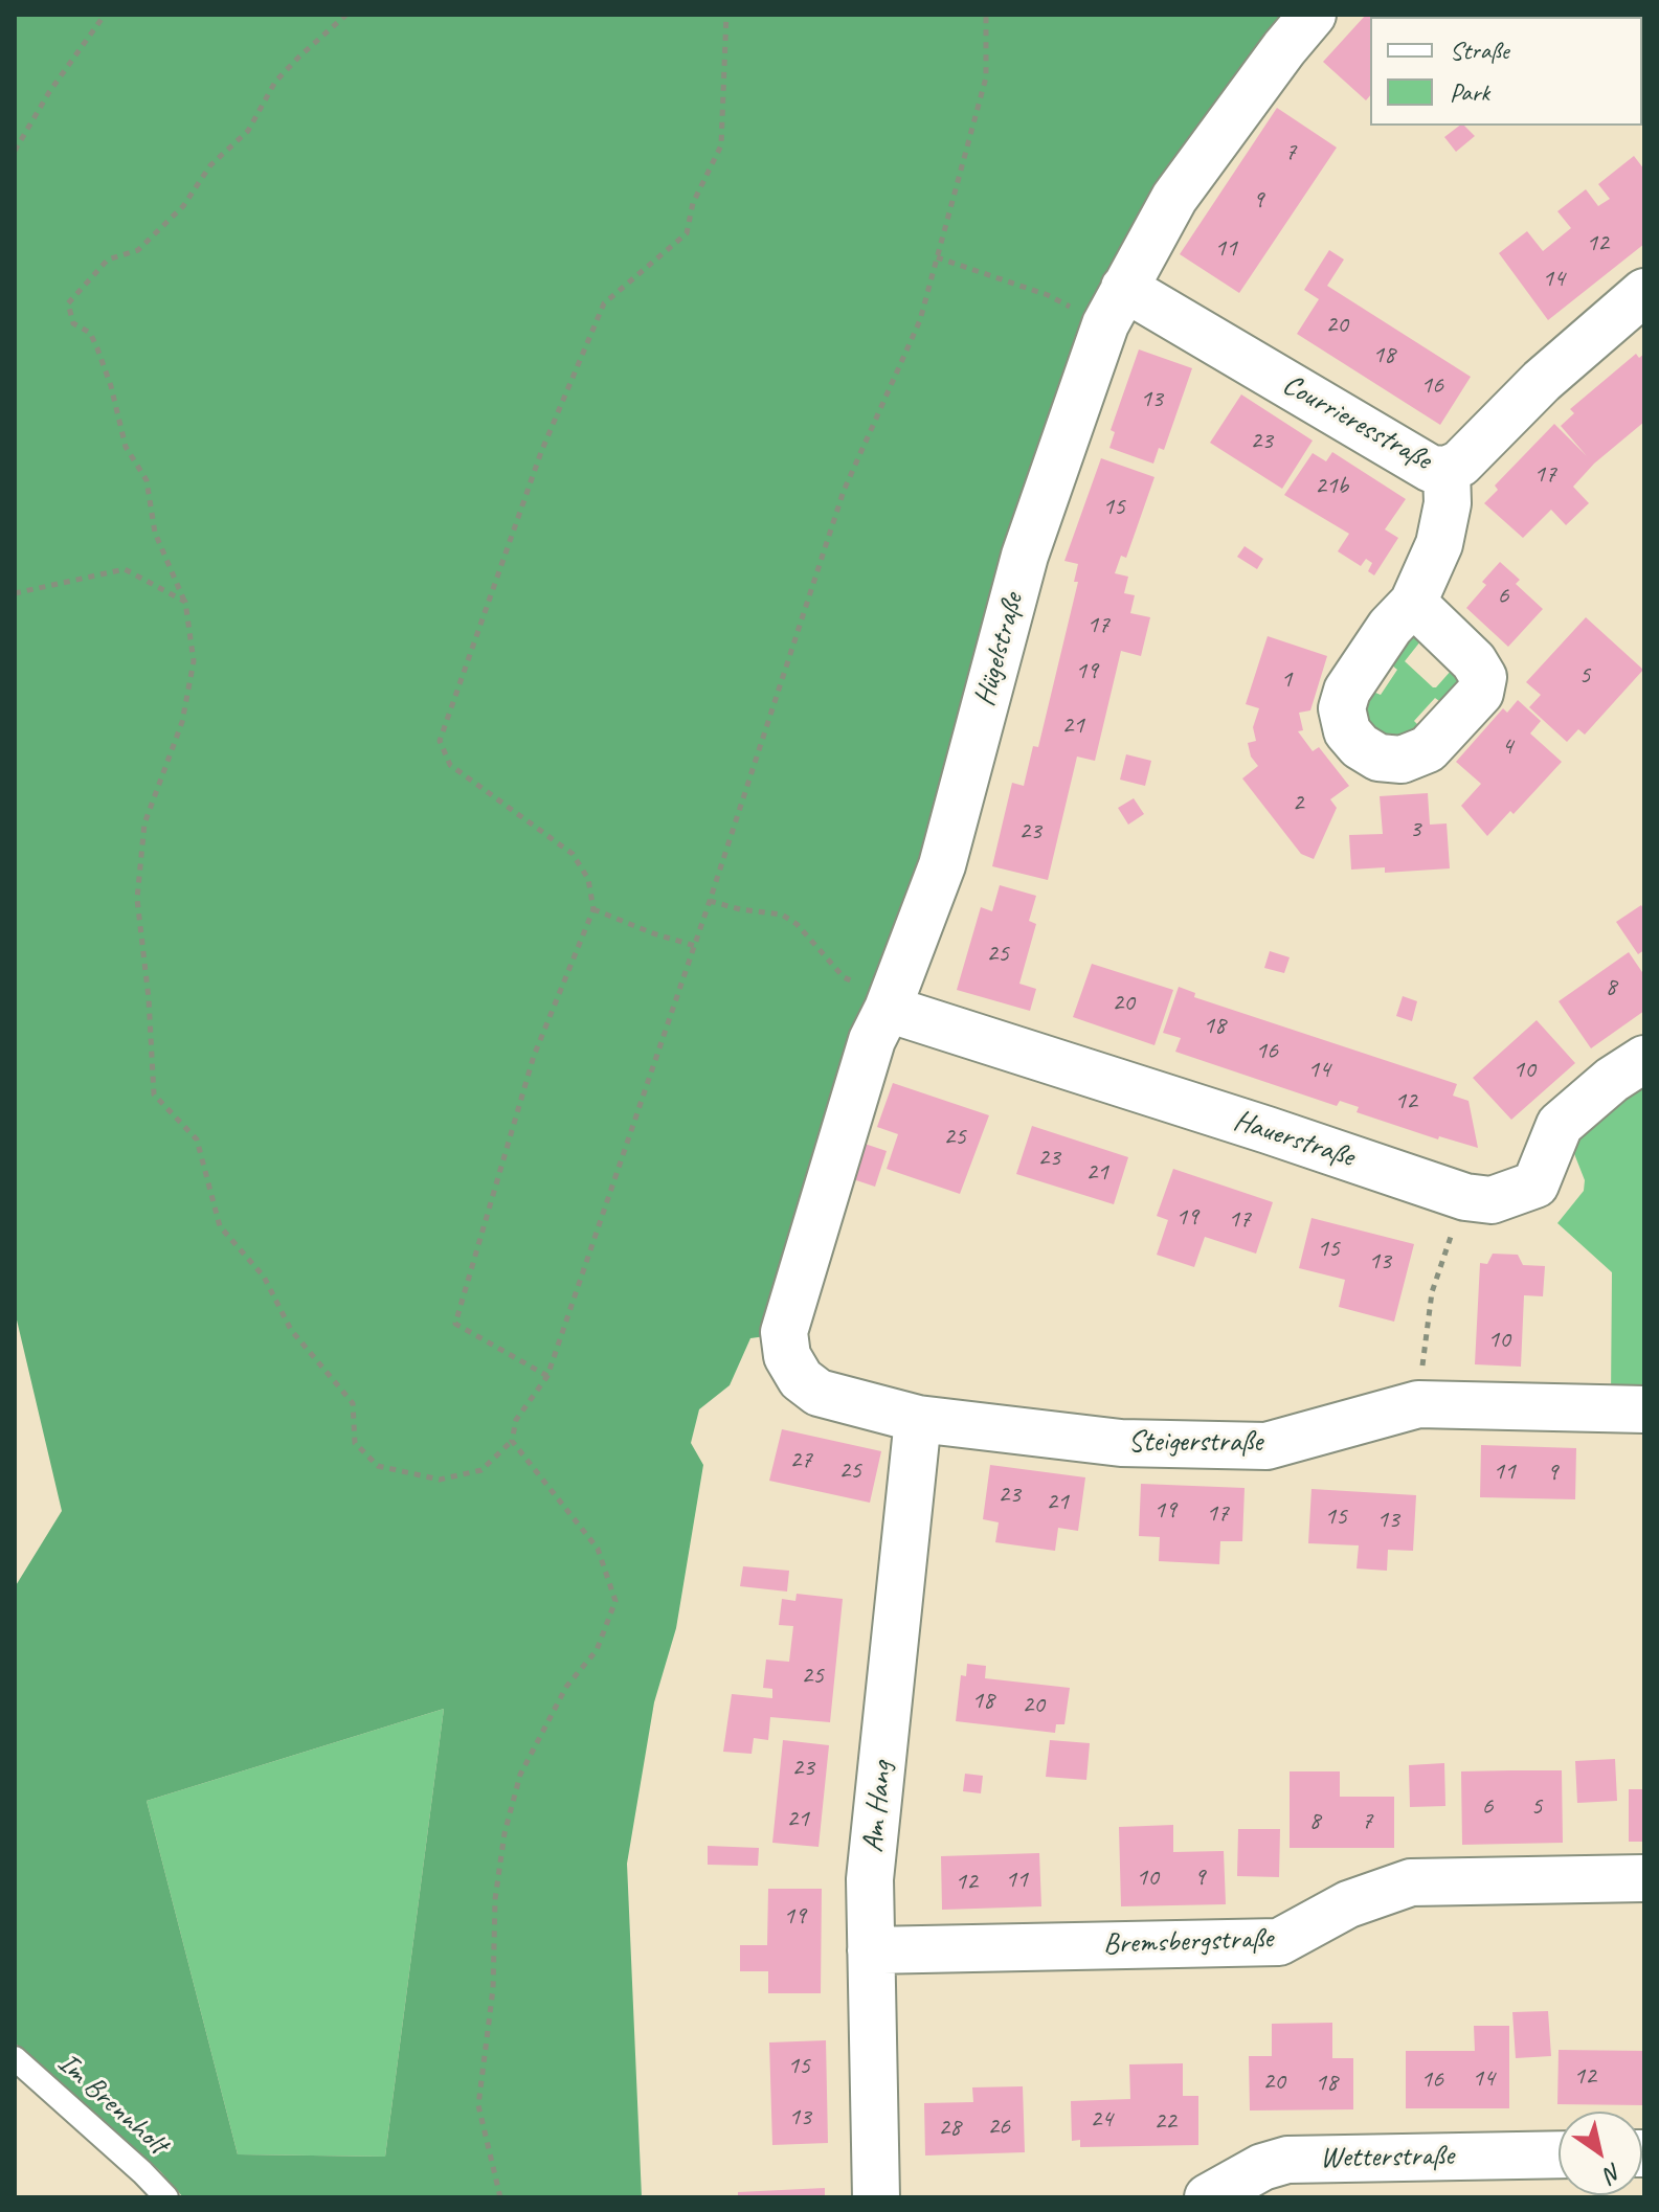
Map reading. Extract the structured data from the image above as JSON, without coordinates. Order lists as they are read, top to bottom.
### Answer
{
  "streets": {
    "street": [
      "Courrieresstraße",
      "Hügelstraße",
      "Hauerstraße",
      "Steigerstraße",
      "Am Hang",
      "Bremsbergstraße",
      "Wetterstraße"
    ],
    "lane": ["Im Brennholt"]
  },
  "crossings": [
    ["Courrieresstraße", "Hügelstraße"],
    ["Hügelstraße", "Hauerstraße"],
    ["Hügelstraße", "Steigerstraße"],
    ["Steigerstraße", "Am Hang"],
    ["Am Hang", "Bremsbergstraße"]
  ],
  "house_numbers": [
    "7",
    "9",
    "12",
    "11",
    "14",
    "20",
    "18",
    "16",
    "13",
    "23",
    "17",
    "21b",
    "15",
    "6",
    "17",
    "19",
    "5",
    "1",
    "21",
    "4",
    "2",
    "3",
    "23",
    "25",
    "8",
    "20",
    "18",
    "16",
    "14",
    "10",
    "12",
    "25",
    "23",
    "21",
    "19",
    "17",
    "15",
    "13",
    "10",
    "27",
    "25",
    "11",
    "9",
    "23",
    "21",
    "19",
    "17",
    "15",
    "13",
    "25",
    "18",
    "20",
    "23",
    "6",
    "5",
    "21",
    "8",
    "7",
    "10",
    "9",
    "11",
    "12",
    "19",
    "15",
    "12",
    "14",
    "16",
    "20",
    "18",
    "13",
    "24",
    "22",
    "26",
    "28"
  ],
  "legend": ["Straße", "Park"],
  "north": "bottom right"
}
